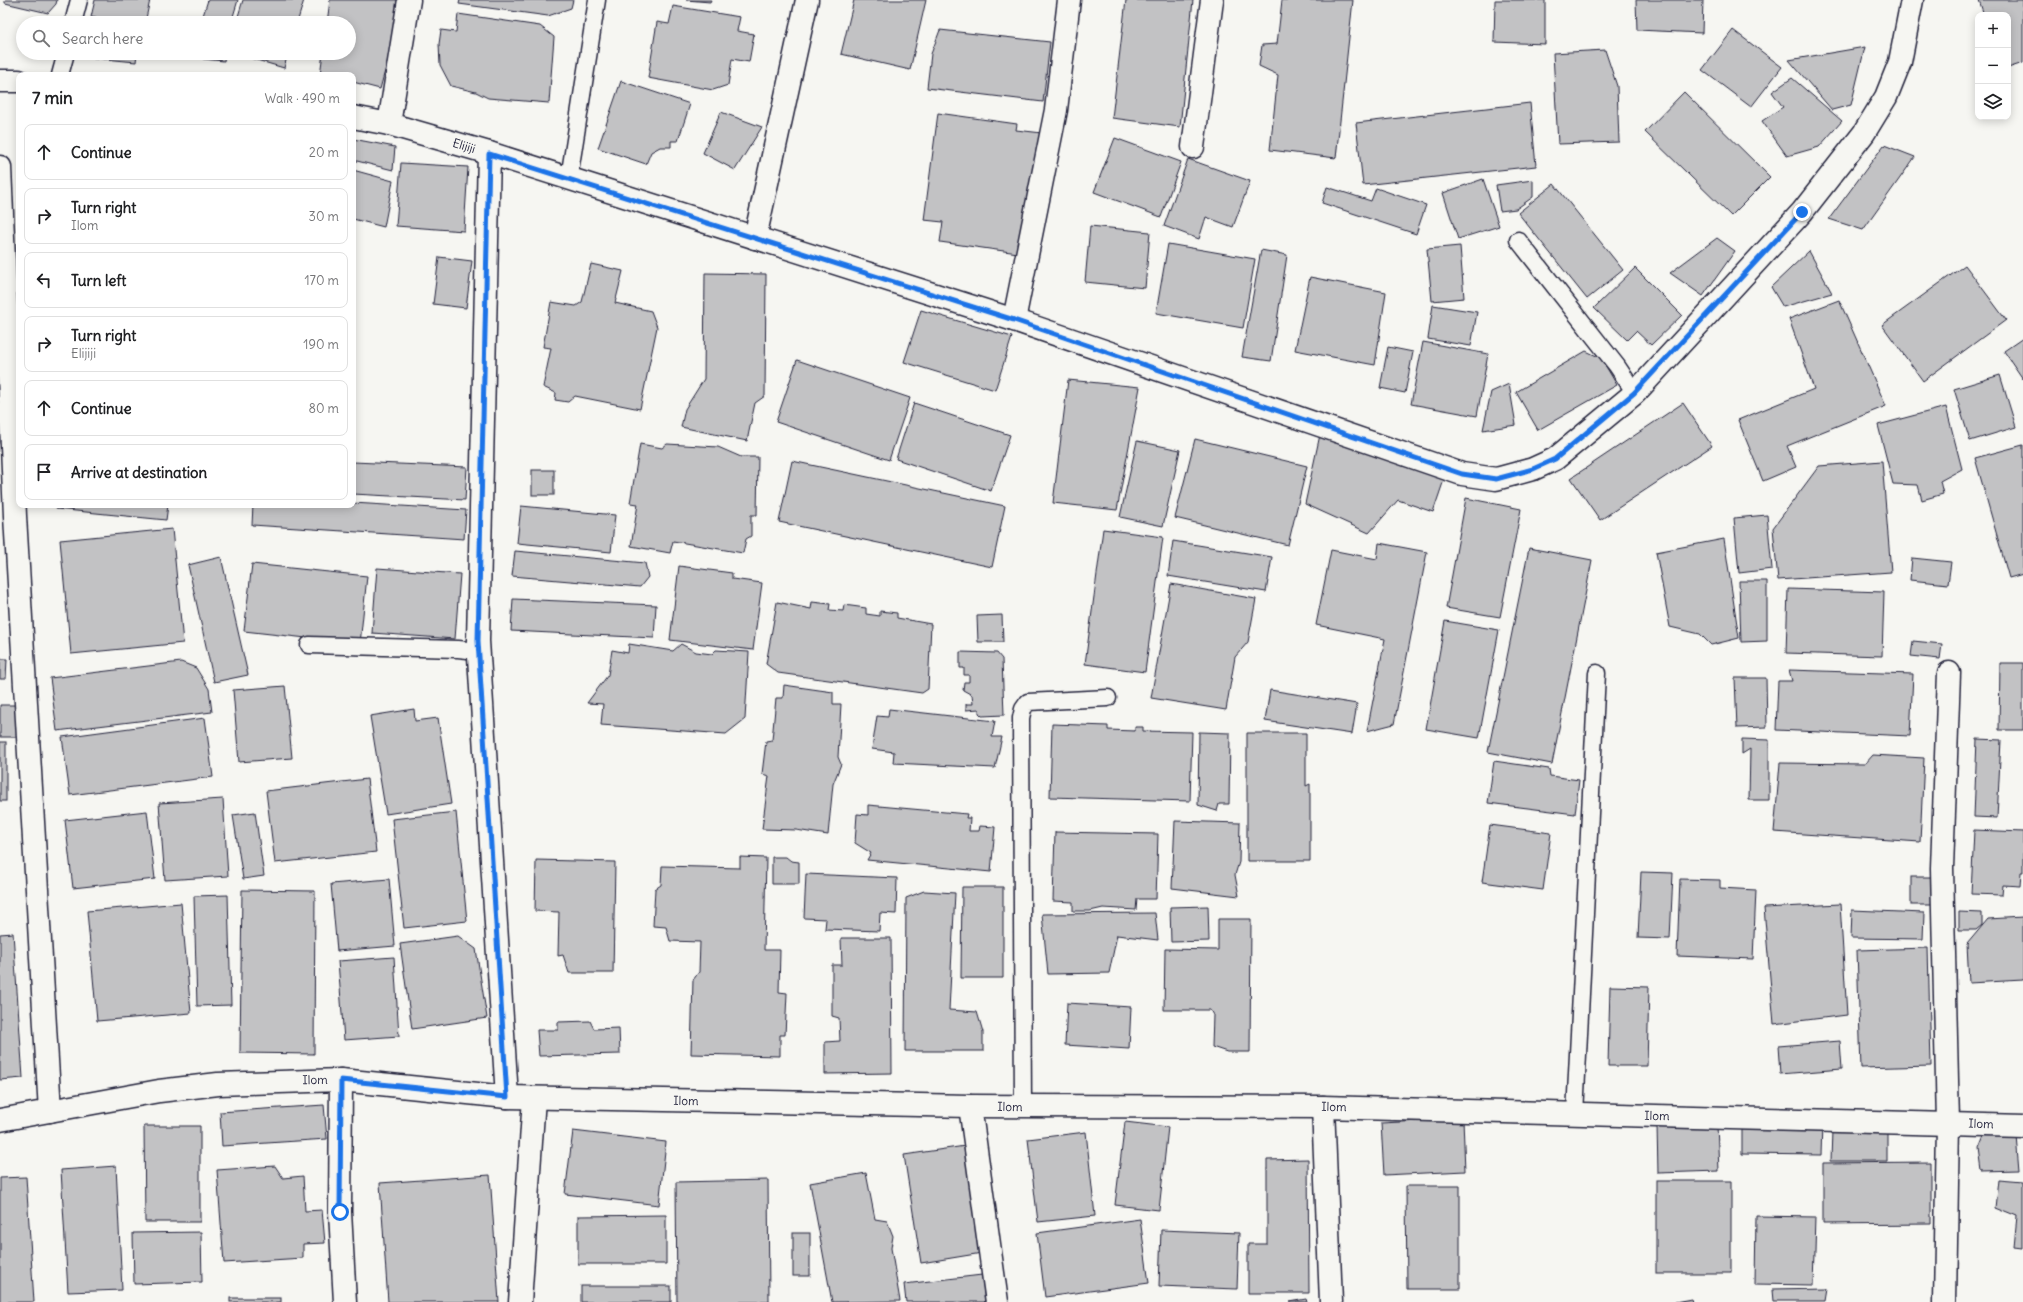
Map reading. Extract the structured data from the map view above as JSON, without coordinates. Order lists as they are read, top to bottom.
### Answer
{
  "streets": {
    "street": ["Elijiji", "Ilom"]
  },
  "page": {
    "map_buttons": ["+", "−"],
    "search": "Search here",
    "heading": ["7 min", "Walk · 490 m"],
    "list": [
      ["Continue", "20 m"],
      ["Turn right", "Ilom", "30 m"],
      ["Turn left", "170 m"],
      ["Turn right", "Elijiji", "190 m"],
      ["Continue", "80 m"],
      "Arrive at destination"
    ]
  }
}
